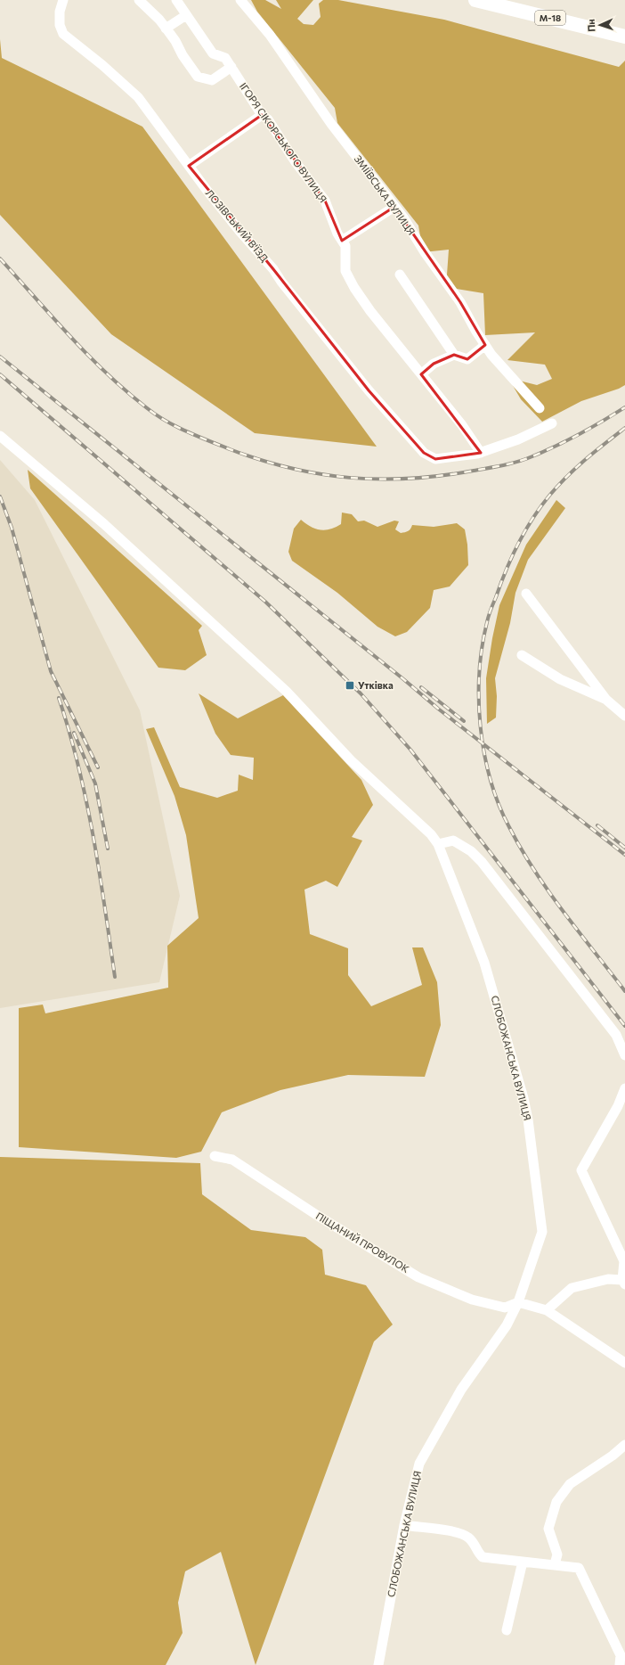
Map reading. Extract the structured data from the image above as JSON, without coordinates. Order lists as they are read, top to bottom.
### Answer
{
  "streets": {
    "highway": ["М-18"],
    "street": [
      "ІГОРЯ СІКОРСЬКОГО ВУЛИЦЯ",
      "ЗМІЇВСЬКА ВУЛИЦЯ",
      "ЛОЗІВСЬКИЙ В'ЇЗД",
      "СЛОБОЖАНСЬКА ВУЛИЦЯ",
      "ПІЩАНИЙ ПРОВУЛОК"
    ]
  },
  "crossings": [
    ["ІГОРЯ СІКОРСЬКОГО ВУЛИЦЯ", "ЛОЗІВСЬКИЙ В'ЇЗД"],
    ["СЛОБОЖАНСЬКА ВУЛИЦЯ", "ПІЩАНИЙ ПРОВУЛОК"]
  ],
  "places": {
    "transit": ["Уткiвка"]
  },
  "north": "left"
}
